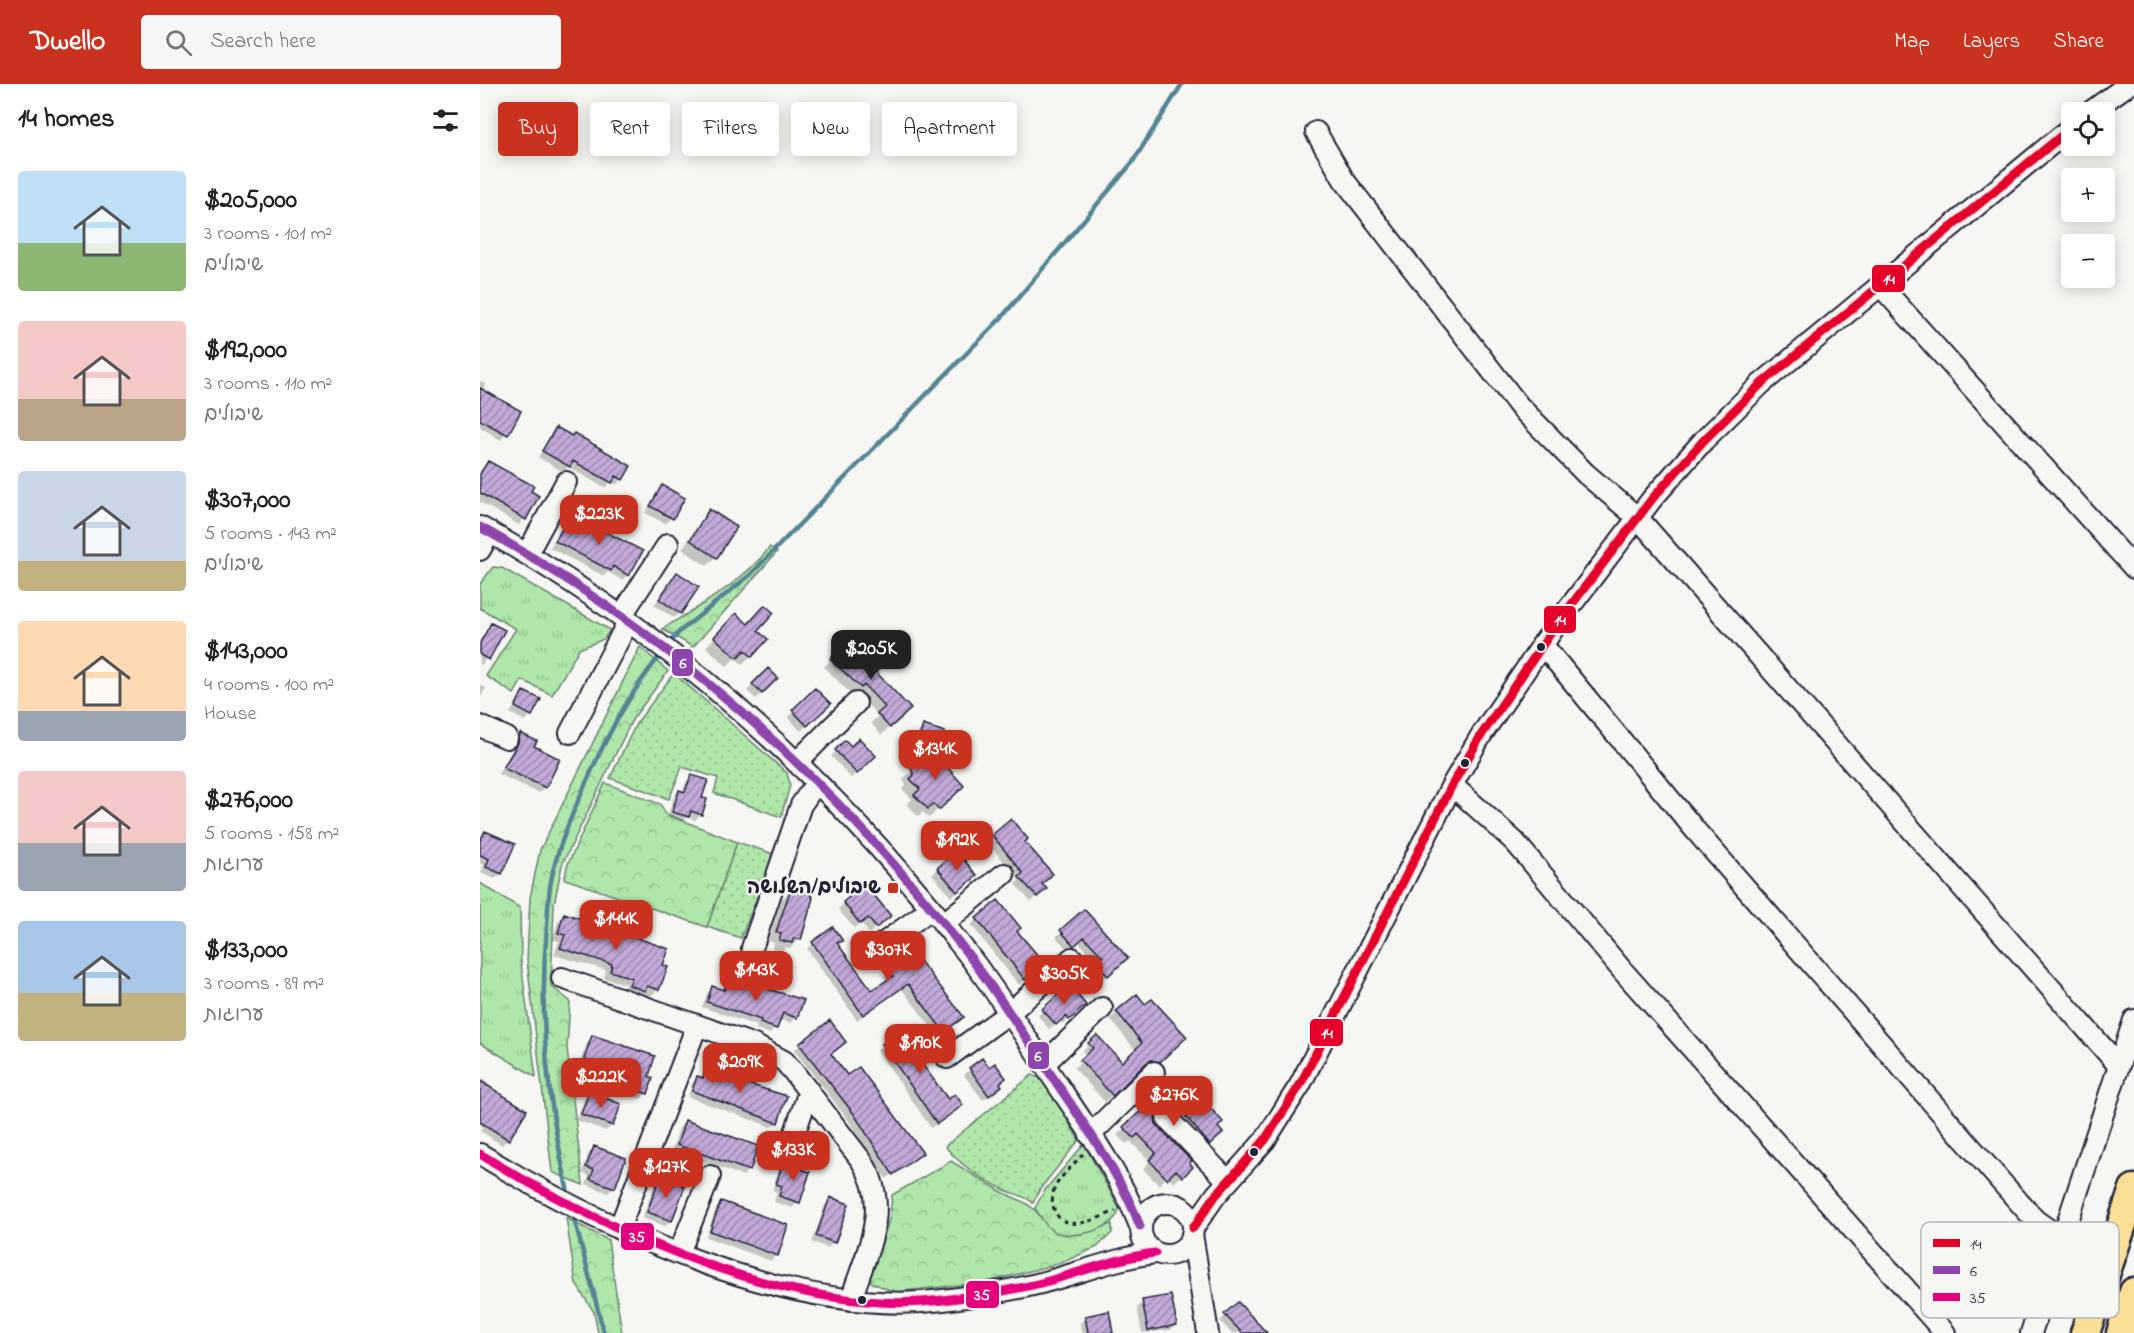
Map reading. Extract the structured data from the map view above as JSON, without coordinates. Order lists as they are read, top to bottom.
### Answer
{
  "places": {
    "transit": ["שיבולים/השלושה"]
  },
  "lines": ["transit line 14", "transit line 6", "transit line 35"],
  "legend": ["14", "6", "35"],
  "page": {
    "header": "Dwello",
    "search": "Search here",
    "nav": ["Map", "Layers", "Share"],
    "heading": "14 homes",
    "map_buttons": ["+", "−"],
    "chip": [
      "Buy",
      "Rent",
      "Filters",
      "New",
      "Apartment"
    ],
    "list": [
      {
        "name": "$205,000",
        "note": "3 rooms · 101 m² · שיבולים"
      },
      {
        "name": "$192,000",
        "note": "3 rooms · 110 m² · שיבולים"
      },
      {
        "name": "$307,000",
        "note": "5 rooms · 143 m² · שיבולים"
      },
      {
        "name": "$143,000",
        "note": "4 rooms · 100 m² · House"
      },
      {
        "name": "$276,000",
        "note": "5 rooms · 158 m² · ערוגות"
      },
      {
        "name": "$133,000",
        "note": "3 rooms · 89 m² · ערוגות"
      }
    ],
    "price": [
      "$223K",
      "$205K",
      "$134K",
      "$192K",
      "$144K",
      "$307K",
      "$143K",
      "$305K",
      "$190K",
      "$209K",
      "$222K",
      "$276K",
      "$133K",
      "$127K"
    ]
  }
}
